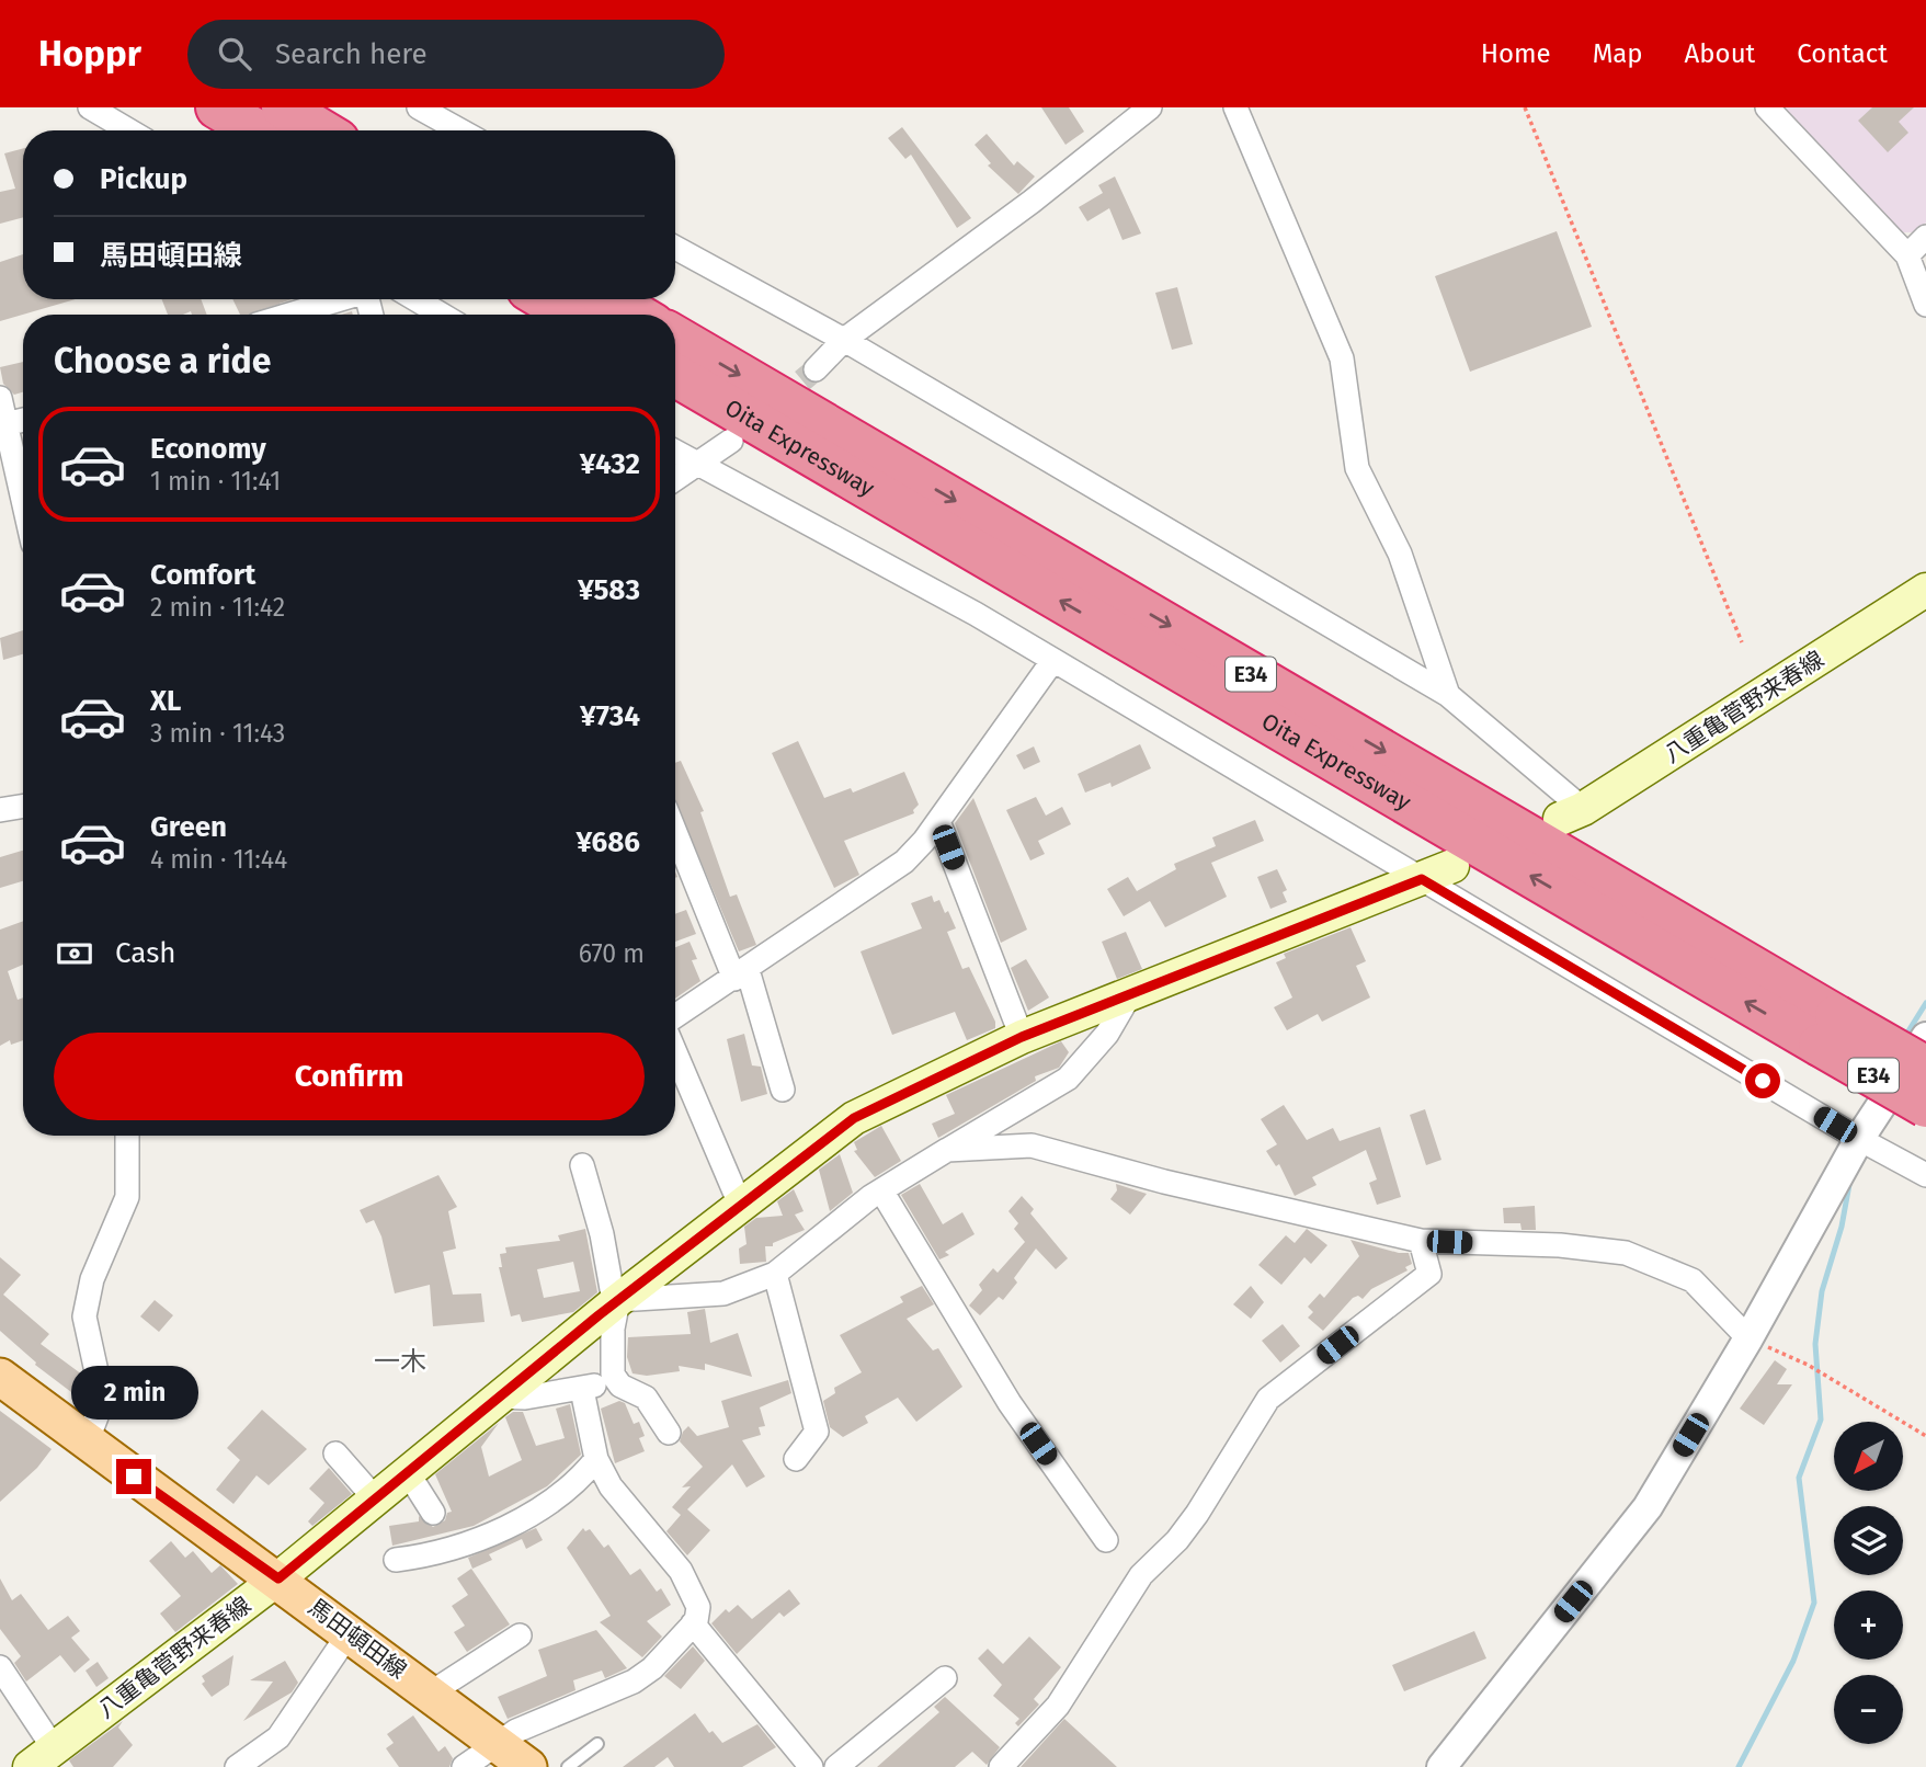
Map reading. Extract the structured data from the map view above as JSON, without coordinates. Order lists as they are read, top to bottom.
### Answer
{
  "streets": {
    "highway": ["Oita Expressway", "E34"],
    "main road": ["八重亀菅野来春線", "馬田頓田線"]
  },
  "crossings": [
    ["八重亀菅野来春線", "馬田頓田線"]
  ],
  "districts": ["一木"],
  "north": "bottom left",
  "page": {
    "header": "Hoppr",
    "search": "Search here",
    "nav": [
      "Home",
      "Map",
      "About",
      "Contact"
    ],
    "banner": ["Pickup", "馬田頓田線"],
    "heading": "Choose a ride",
    "list": [
      {
        "name": "Economy",
        "note": "1 min · 11:41",
        "value": "¥432"
      },
      {
        "name": "Comfort",
        "note": "2 min · 11:42",
        "value": "¥583"
      },
      {
        "name": "XL",
        "note": "3 min · 11:43",
        "value": "¥734"
      },
      {
        "name": "Green",
        "note": "4 min · 11:44",
        "value": "¥686"
      }
    ],
    "pay": ["Cash", "670 m"],
    "buttons": "Confirm",
    "bubble": "2 min",
    "map_buttons": ["+", "−"]
  }
}
